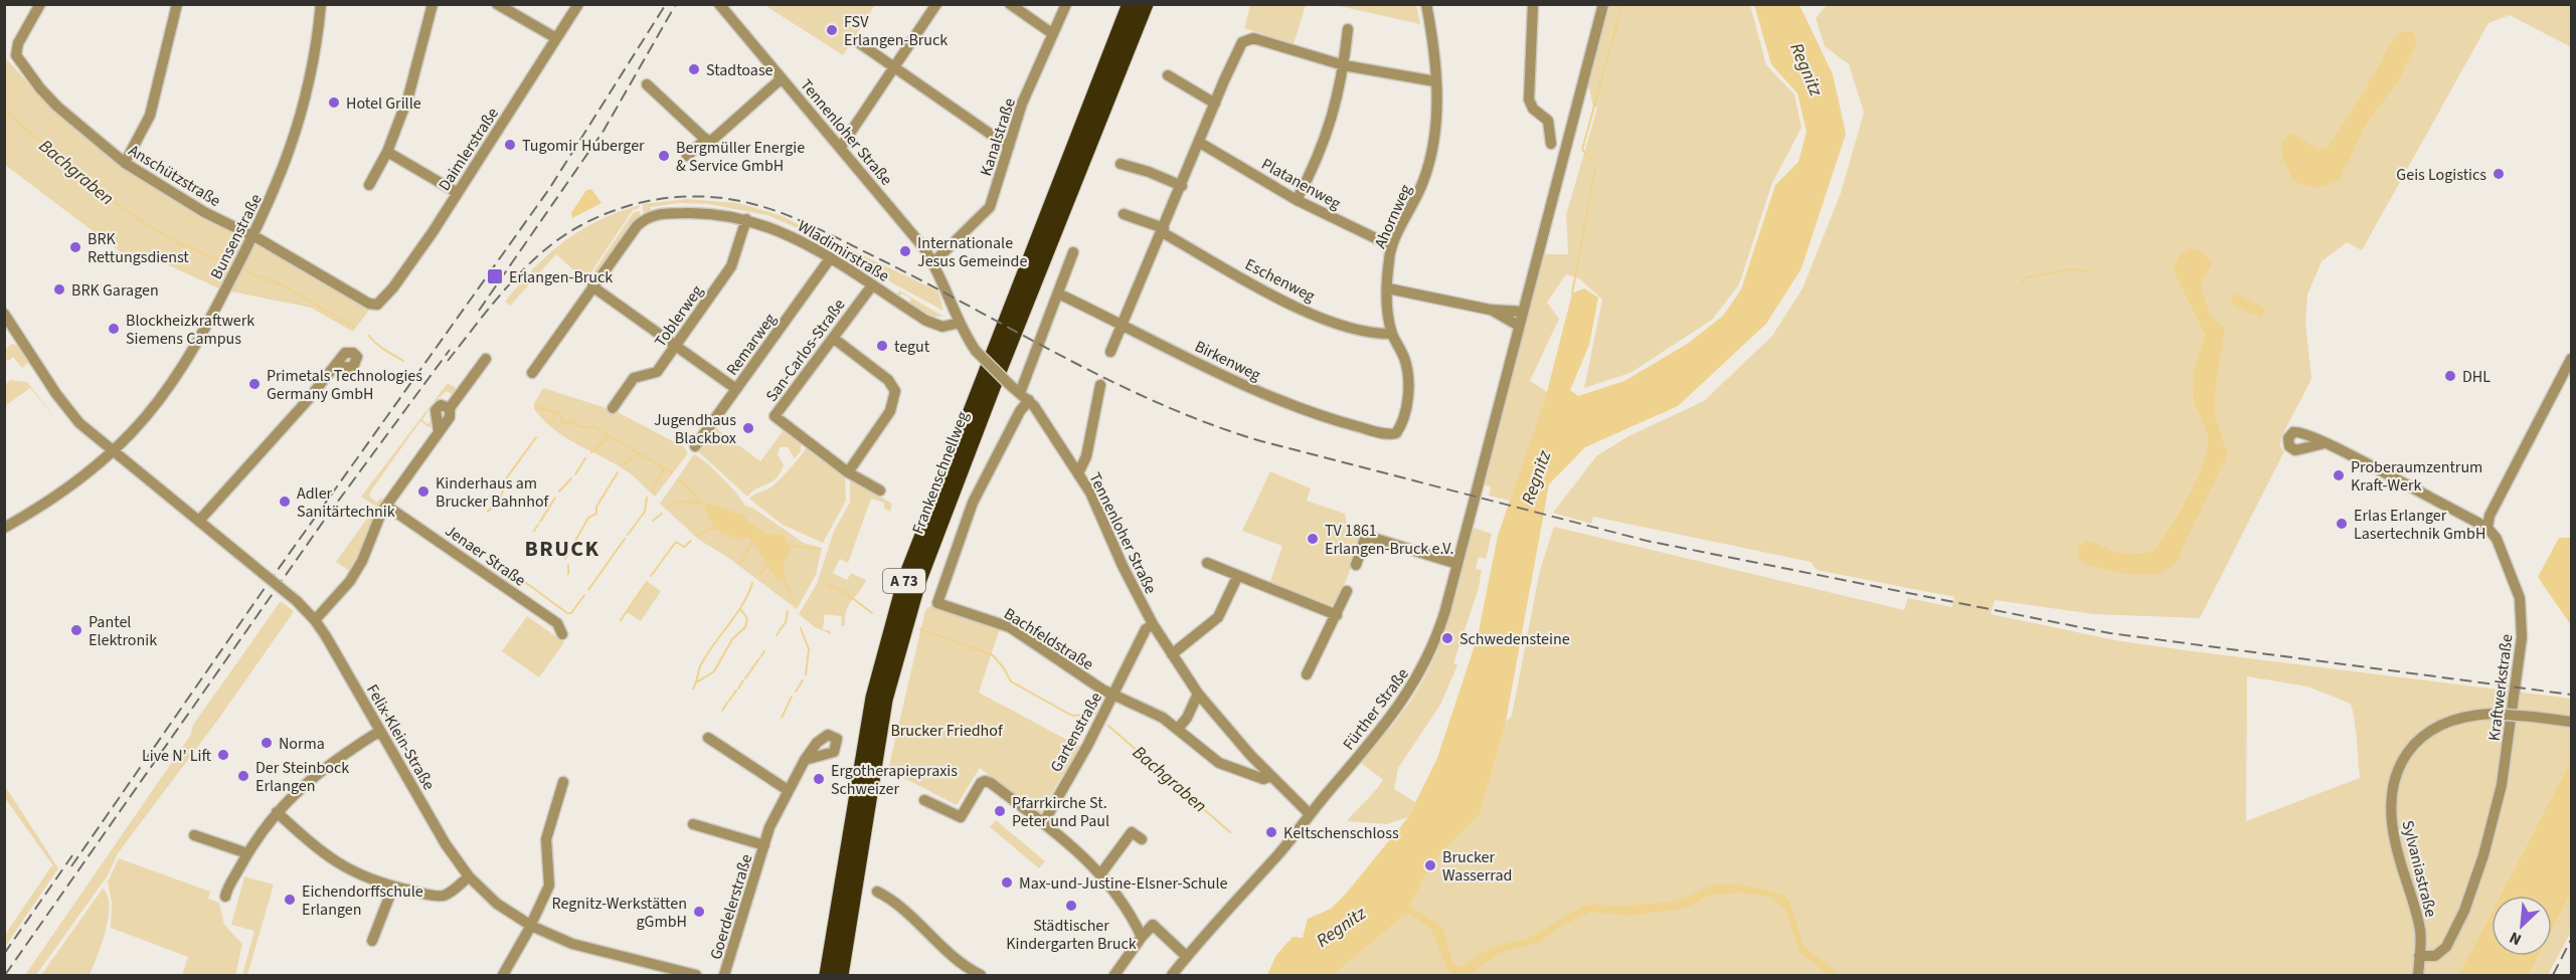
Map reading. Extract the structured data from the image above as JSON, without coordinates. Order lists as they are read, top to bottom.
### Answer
{
  "streets": {
    "highway": ["Frankenschnellweg", "A 73"],
    "street": [
      "Tennenloher Straße",
      "Kanalstraße",
      "Daimlerstraße",
      "Anschützstraße",
      "Platanenweg",
      "Ahornweg",
      "Bunsenstraße",
      "Wladimirstraße",
      "Eschenweg",
      "Toblerweg",
      "Remarweg",
      "San-Carlos-Straße",
      "Birkenweg",
      "Jenaer Straße",
      "Bachfeldstraße",
      "Kraftwerkstraße",
      "Fürther Straße",
      "Gartenstraße",
      "Felix-Klein-Straße",
      "Sylvaniastraße",
      "Goerdelerstraße"
    ]
  },
  "crossings": [
    ["Tennenloher Straße", "Kanalstraße"],
    ["Tennenloher Straße", "Wladimirstraße"],
    ["Tennenloher Straße", "Bachfeldstraße"],
    ["Tennenloher Straße", "Fürther Straße"],
    ["Tennenloher Straße", "Gartenstraße"],
    ["Daimlerstraße", "Anschützstraße"],
    ["Anschützstraße", "Bunsenstraße"],
    ["Platanenweg", "Ahornweg"],
    ["Ahornweg", "Eschenweg"],
    ["Ahornweg", "Birkenweg"],
    ["Bunsenstraße", "Felix-Klein-Straße"],
    ["Wladimirstraße", "Toblerweg"],
    ["Wladimirstraße", "Remarweg"],
    ["Wladimirstraße", "San-Carlos-Straße"],
    ["Bachfeldstraße", "Gartenstraße"],
    ["Kraftwerkstraße", "Sylvaniastraße"]
  ],
  "districts": ["BRUCK"],
  "water": ["Regnitz", "Bachgraben"],
  "parks": ["Brucker Friedhof"],
  "places": {
    "other": [
      "FSV Erlangen-Bruck",
      "Stadtoase",
      "Hotel Grille",
      "Tugomir Huberger",
      "Bergmüller Energie & Service GmbH",
      "Geis Logistics",
      "BRK Rettungsdienst",
      "Internationale Jesus Gemeinde",
      "BRK Garagen",
      "Blockheizkraftwerk Siemens Campus",
      "tegut",
      "DHL",
      "Primetals Technologies Germany GmbH",
      "Jugendhaus Blackbox",
      "Proberaumzentrum Kraft-Werk",
      "Kinderhaus am Brucker Bahnhof",
      "Adler Sanitärtechnik",
      "Erlas Erlanger Lasertechnik GmbH",
      "TV 1861 Erlangen-Bruck e.V.",
      "Pantel Elektronik",
      "Schwedensteine",
      "Norma",
      "Live N’ Lift",
      "Der Steinbock Erlangen",
      "Ergotherapiepraxis Schweizer",
      "Pfarrkirche St. Peter und Paul",
      "Keltschenschloss",
      "Brucker Wasserrad",
      "Max-und-Justine-Elsner-Schule",
      "Eichendorffschule Erlangen",
      "Städtischer Kindergarten Bruck",
      "Regnitz-Werkstätten gGmbH"
    ],
    "transit": ["Erlangen-Bruck"]
  },
  "north": "bottom left"
}
